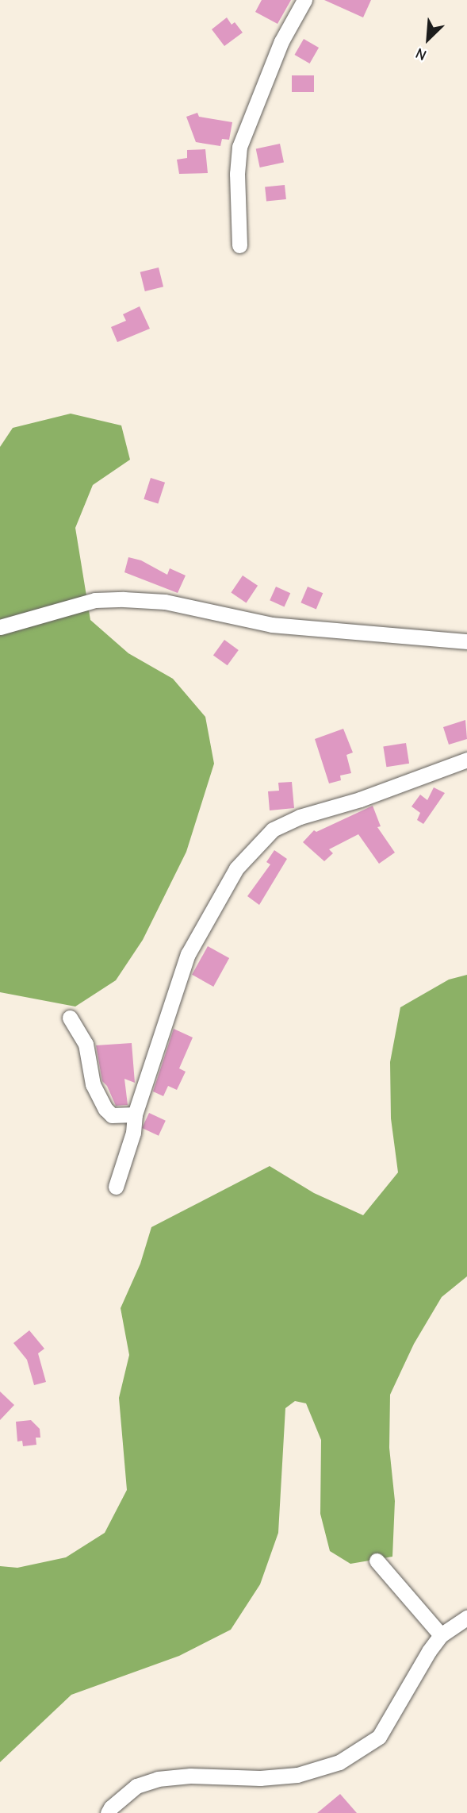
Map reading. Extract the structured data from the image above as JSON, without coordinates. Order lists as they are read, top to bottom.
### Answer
{
  "north": "bottom left"
}
